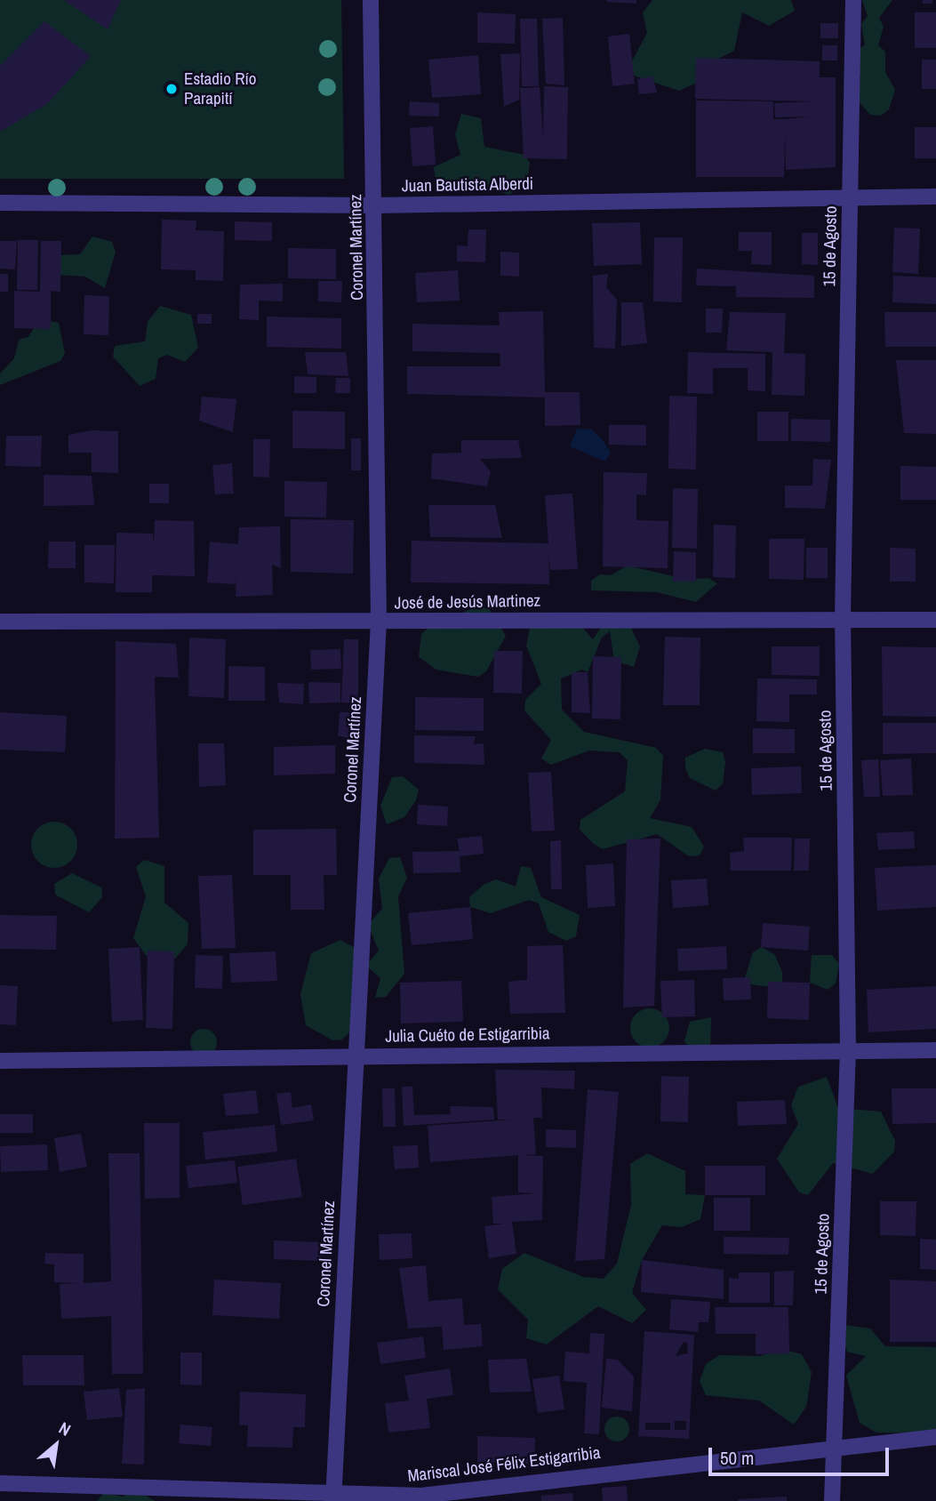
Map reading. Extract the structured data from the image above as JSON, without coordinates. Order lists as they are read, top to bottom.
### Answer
{
  "streets": {
    "street": [
      "Juan Bautista Alberdi",
      "15 de Agosto",
      "Coronel Martínez",
      "José de Jesús Martinez",
      "Julia Cuéto de Estigarribia",
      "Mariscal José Félix Estigarribia"
    ]
  },
  "crossings": [
    ["Juan Bautista Alberdi", "15 de Agosto"],
    ["Juan Bautista Alberdi", "Coronel Martínez"],
    ["15 de Agosto", "José de Jesús Martinez"],
    ["15 de Agosto", "Julia Cuéto de Estigarribia"],
    ["15 de Agosto", "Mariscal José Félix Estigarribia"],
    ["Coronel Martínez", "José de Jesús Martinez"],
    ["Coronel Martínez", "Julia Cuéto de Estigarribia"],
    ["Coronel Martínez", "Mariscal José Félix Estigarribia"]
  ],
  "places": ["Estadio Río Parapití"],
  "scale_bar": "50 m",
  "north": "top right"
}
